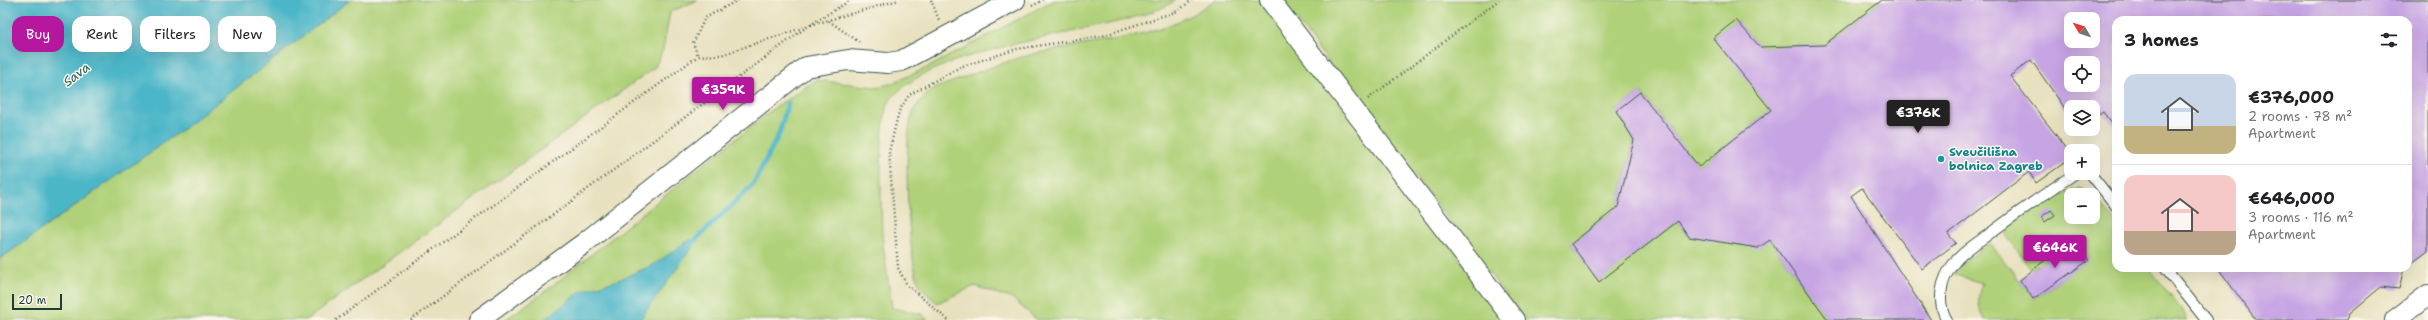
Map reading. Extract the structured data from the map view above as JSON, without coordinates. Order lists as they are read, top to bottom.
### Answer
{
  "water": ["Sava"],
  "places": ["Sveučilišna bolnica Zagreb"],
  "scale_bar": "20 m",
  "north": "top left",
  "page": {
    "map_buttons": ["+", "−"],
    "chip": [
      "Buy",
      "Rent",
      "Filters",
      "New"
    ],
    "heading": "3 homes",
    "list": [
      {
        "name": "€376,000",
        "note": "2 rooms · 78 m² · Apartment"
      },
      {
        "name": "€646,000",
        "note": "3 rooms · 116 m² · Apartment"
      }
    ],
    "price": ["€359K", "€376K", "€646K"],
    "scale": "20 m"
  }
}
